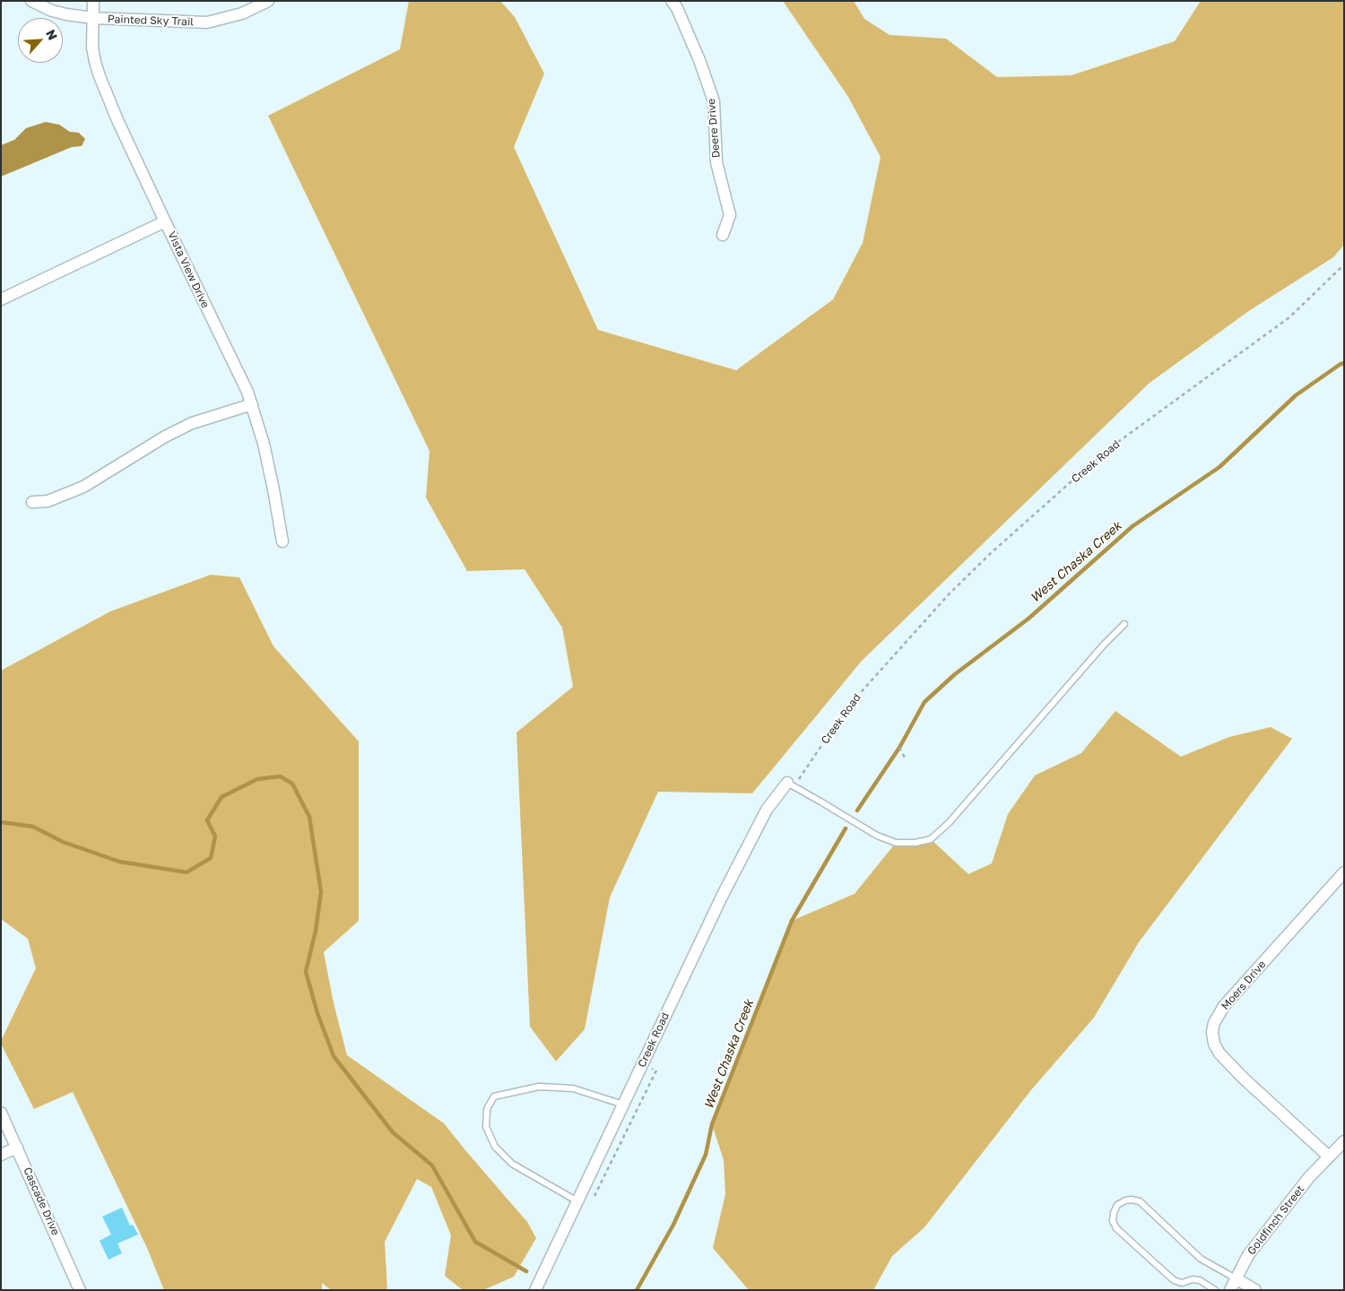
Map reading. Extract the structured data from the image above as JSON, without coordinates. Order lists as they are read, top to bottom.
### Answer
{
  "streets": {
    "street": [
      "Painted Sky Trail",
      "Deere Drive",
      "Vista View Drive",
      "Creek Road",
      "Moers Drive",
      "Cascade Drive",
      "Goldfinch Street"
    ]
  },
  "crossings": [
    ["Painted Sky Trail", "Vista View Drive"],
    ["Moers Drive", "Goldfinch Street"]
  ],
  "water": ["West Chaska Creek"],
  "north": "top right"
}
